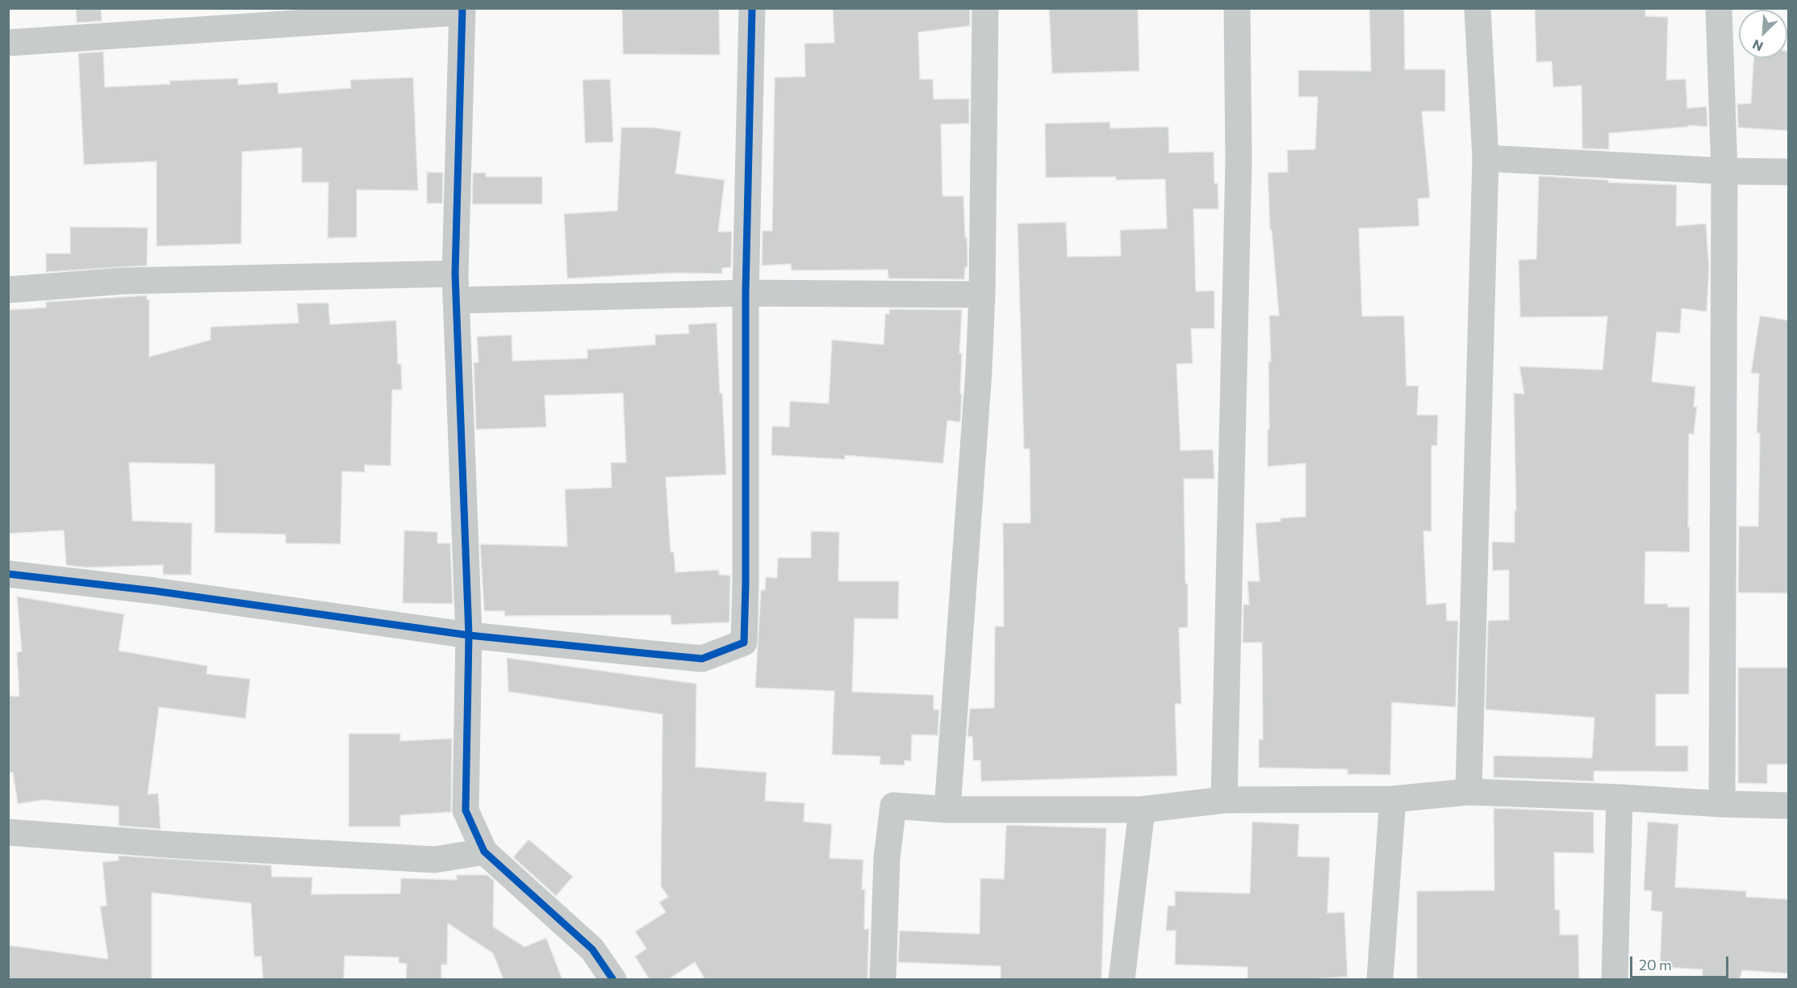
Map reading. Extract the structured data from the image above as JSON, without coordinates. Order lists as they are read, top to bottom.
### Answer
{
  "scale_bar": "20 m",
  "north": "bottom left"
}
